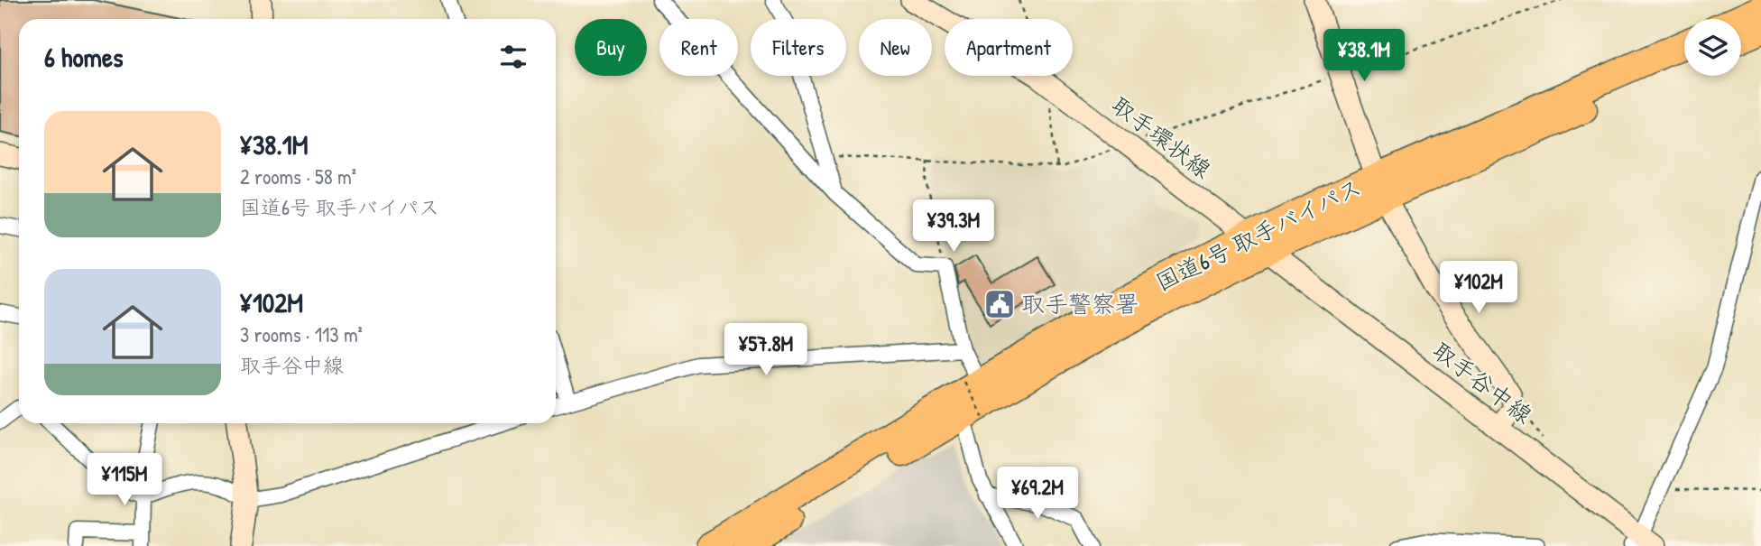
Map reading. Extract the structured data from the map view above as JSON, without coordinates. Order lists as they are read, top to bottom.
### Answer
{
  "streets": {
    "highway": ["国道6号 取手バイパス"],
    "street": ["取手環状線", "取手谷中線"]
  },
  "crossings": [
    ["取手環状線", "国道6号 取手バイパス"],
    ["取手環状線", "取手谷中線"],
    ["国道6号 取手バイパス", "取手谷中線"]
  ],
  "places": {
    "public building": ["取手警察署"]
  },
  "page": {
    "chip": [
      "Buy",
      "Rent",
      "Filters",
      "New",
      "Apartment"
    ],
    "heading": "6 homes",
    "price": [
      "¥38.1M",
      "¥39.3M",
      "¥102M",
      "¥57.8M",
      "¥115M",
      "¥69.2M"
    ],
    "list": [
      {
        "name": "¥38.1M",
        "note": "2 rooms · 58 m² · 国道6号 取手バイパス"
      },
      {
        "name": "¥102M",
        "note": "3 rooms · 113 m² · 取手谷中線"
      }
    ]
  }
}
